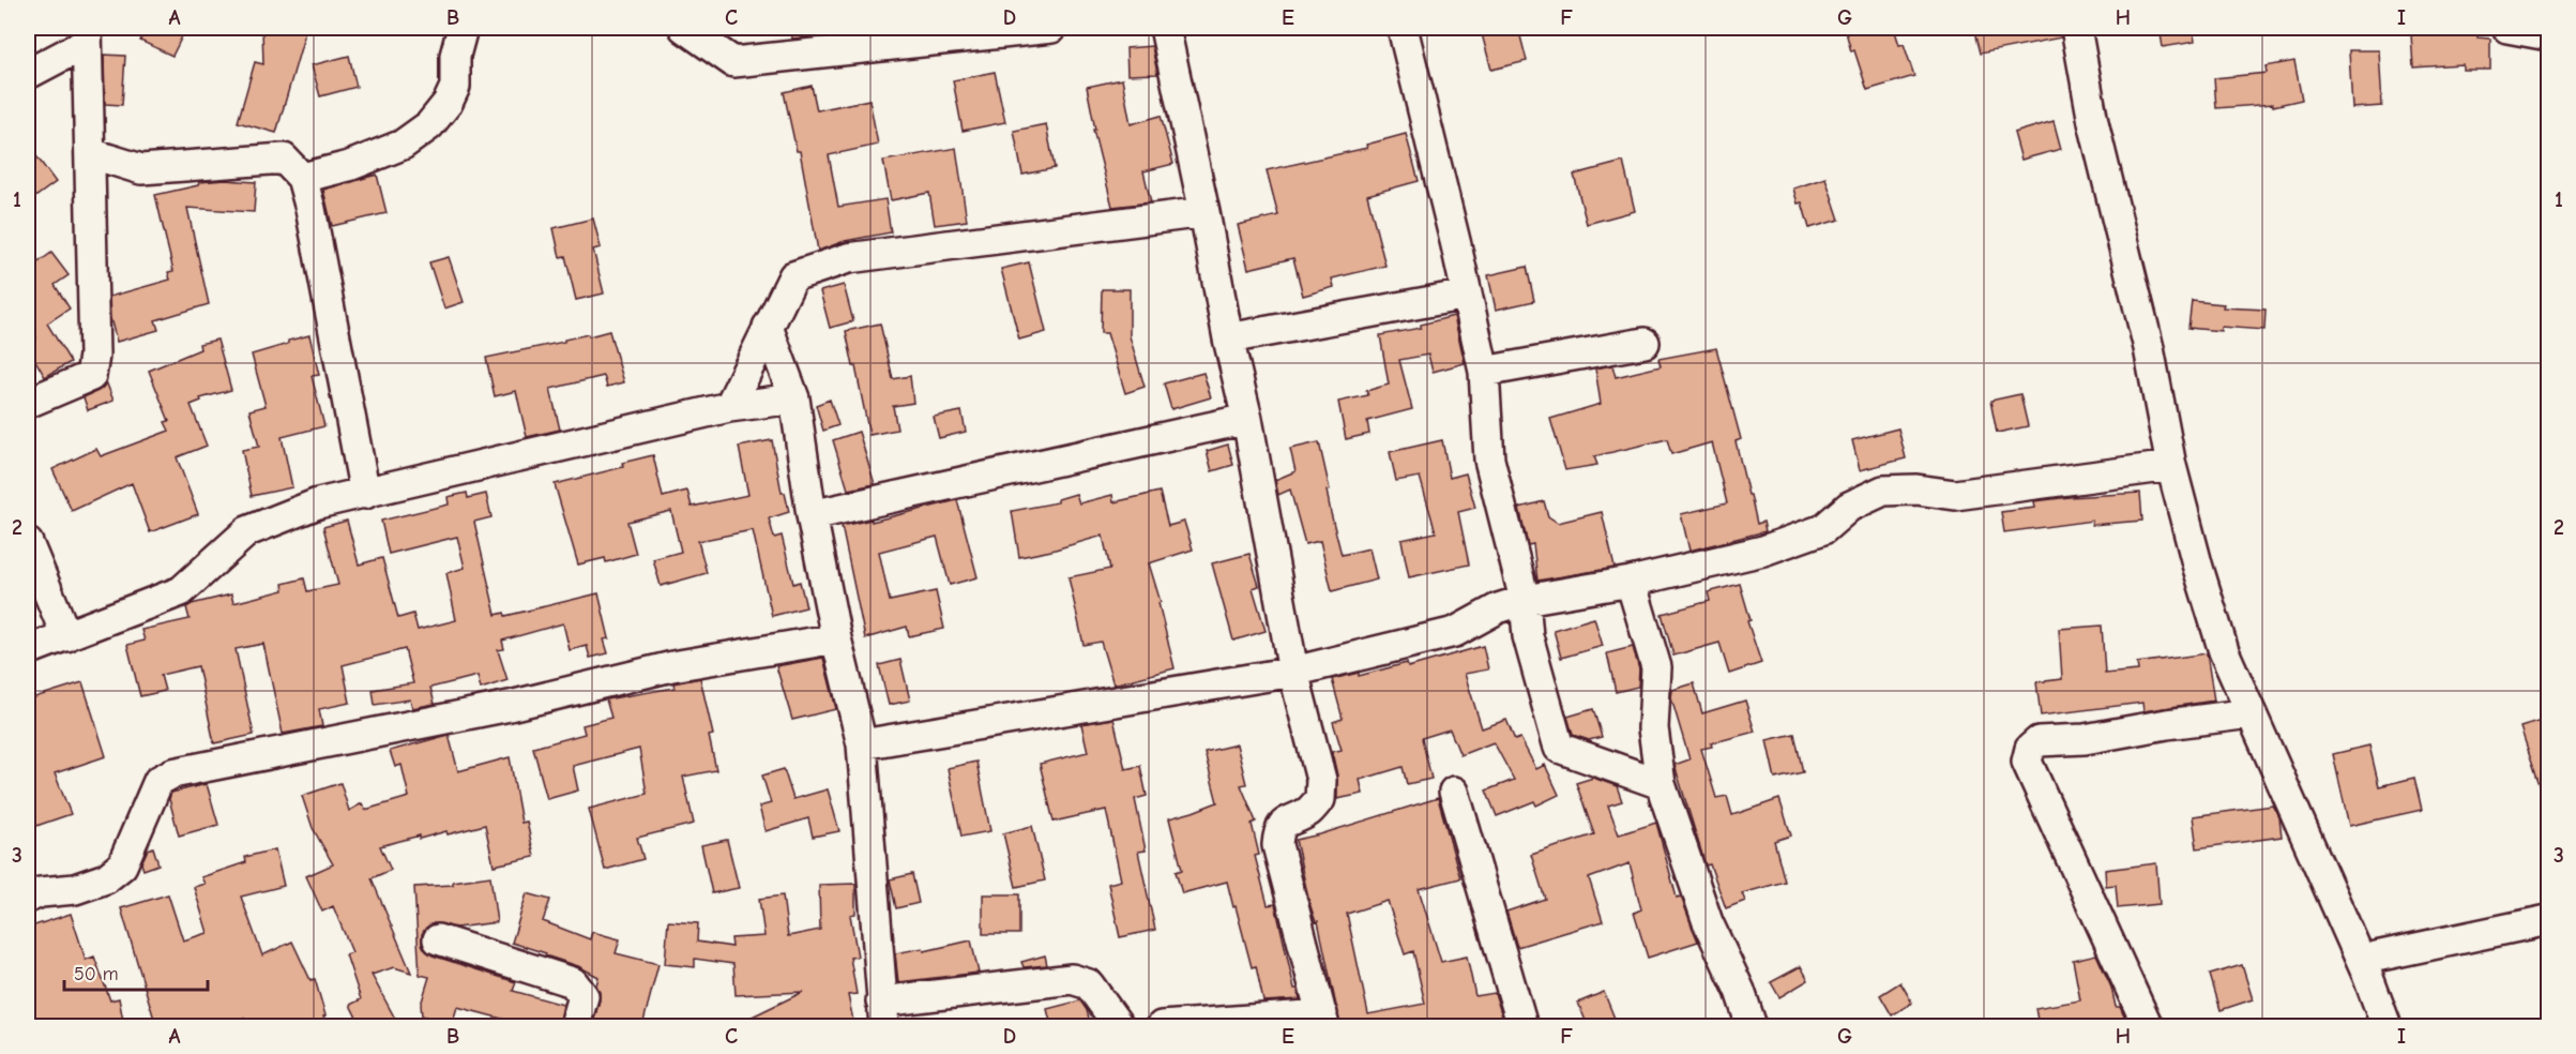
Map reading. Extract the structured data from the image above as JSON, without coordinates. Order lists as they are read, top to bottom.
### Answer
{
  "scale_bar": "50 m",
  "grid": {
    "columns": [
      "A",
      "B",
      "C",
      "D",
      "E",
      "F",
      "G",
      "H",
      "I"
    ],
    "rows": ["1", "2", "3"]
  }
}
